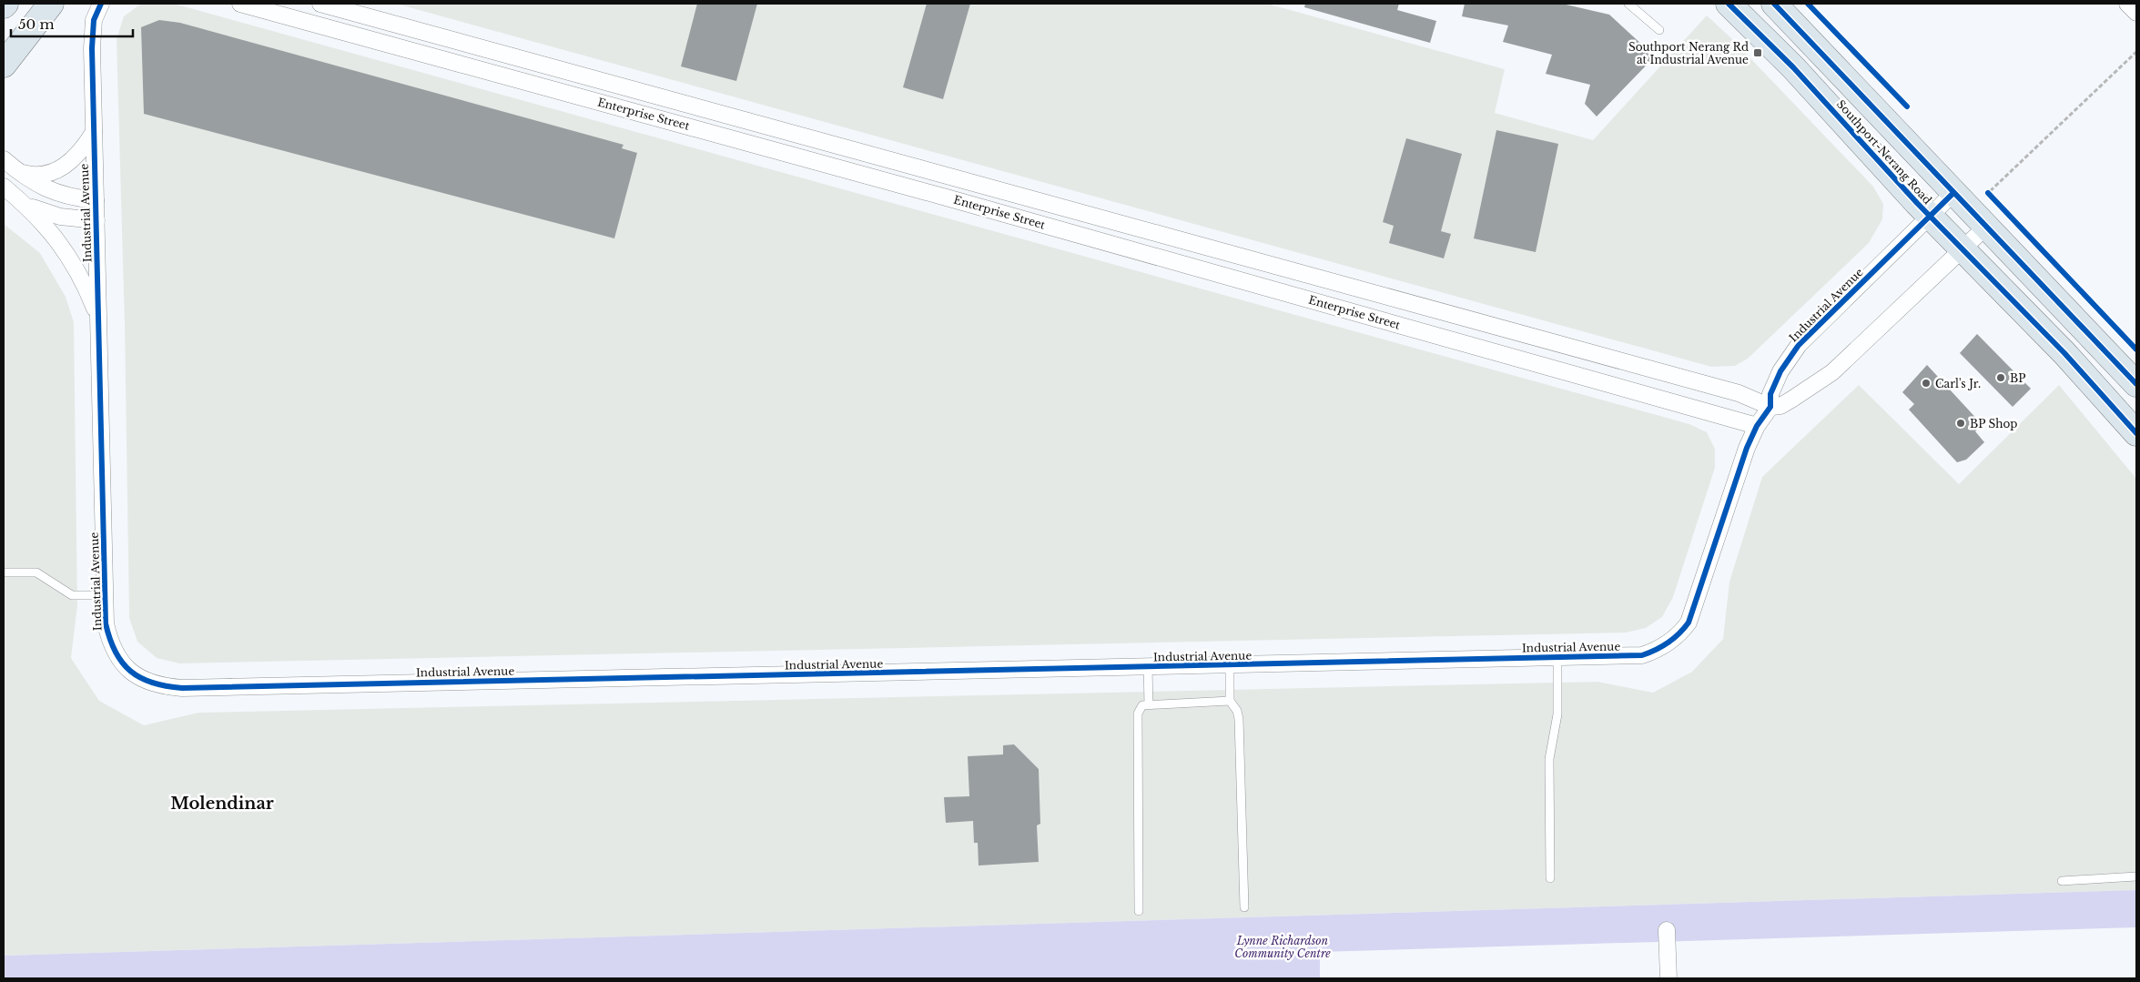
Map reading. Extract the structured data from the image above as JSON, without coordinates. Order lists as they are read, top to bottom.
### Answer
{
  "streets": {
    "main road": ["Southport-Nerang Road"],
    "street": ["Enterprise Street", "Industrial Avenue"]
  },
  "crossings": [
    ["Enterprise Street", "Industrial Avenue"],
    ["Southport-Nerang Road", "Industrial Avenue"]
  ],
  "districts": ["Molendinar"],
  "parks": ["Lynne Richardson Community Centre"],
  "places": {
    "transit": ["Southport Nerang Rd at Industrial Avenue"],
    "other": ["BP", "Carl's Jr.", "BP Shop"]
  },
  "scale_bar": "50 m"
}
